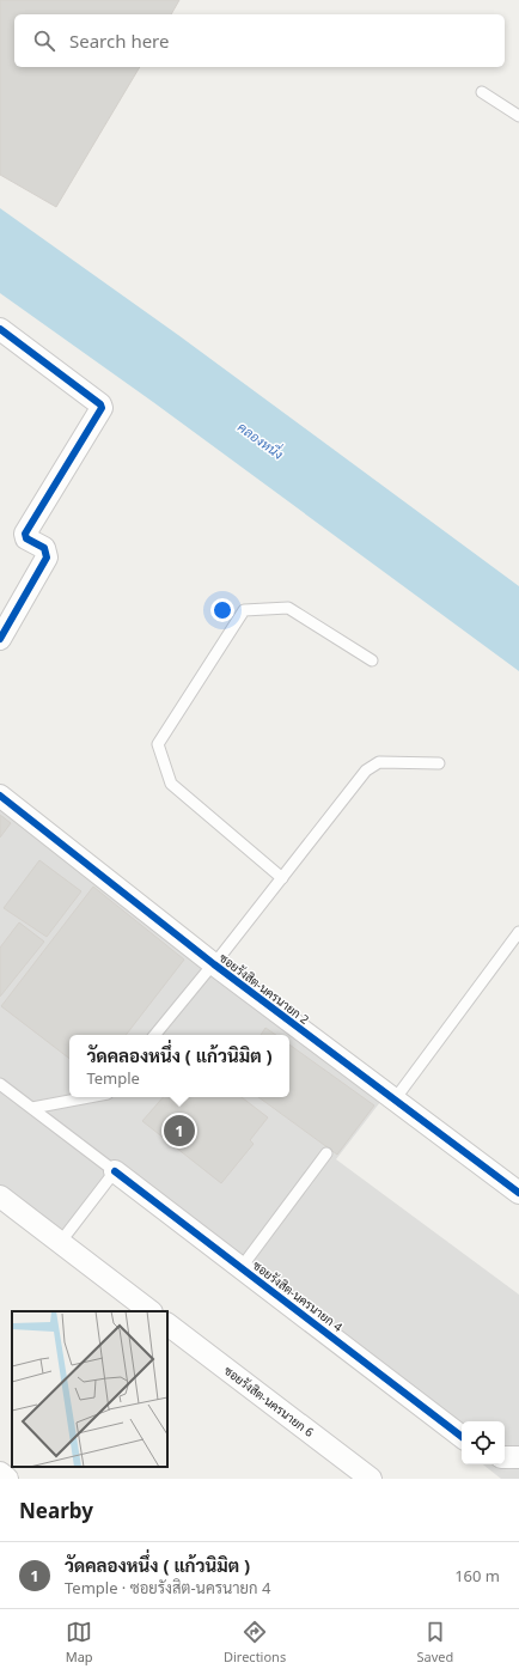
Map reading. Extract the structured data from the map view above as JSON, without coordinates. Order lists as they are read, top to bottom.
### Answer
{
  "streets": {
    "street": ["ซอยรังสิต-นครนายก 2", "ซอยรังสิต-นครนายก 4", "ซอยรังสิต-นครนายก 6"]
  },
  "water": ["คลองหนึ่ง"],
  "page": {
    "search": "Search here",
    "popup": ["วัดคลองหนึ่ง ( แก้วนิมิต )", "Temple"],
    "pins": "1",
    "heading": "Nearby",
    "list": [
      {
        "mark": "1",
        "name": "วัดคลองหนึ่ง ( แก้วนิมิต )",
        "note": "Temple · ซอยรังสิต-นครนายก 4",
        "value": "160 m"
      }
    ],
    "nav": ["Map", "Directions", "Saved"]
  }
}
